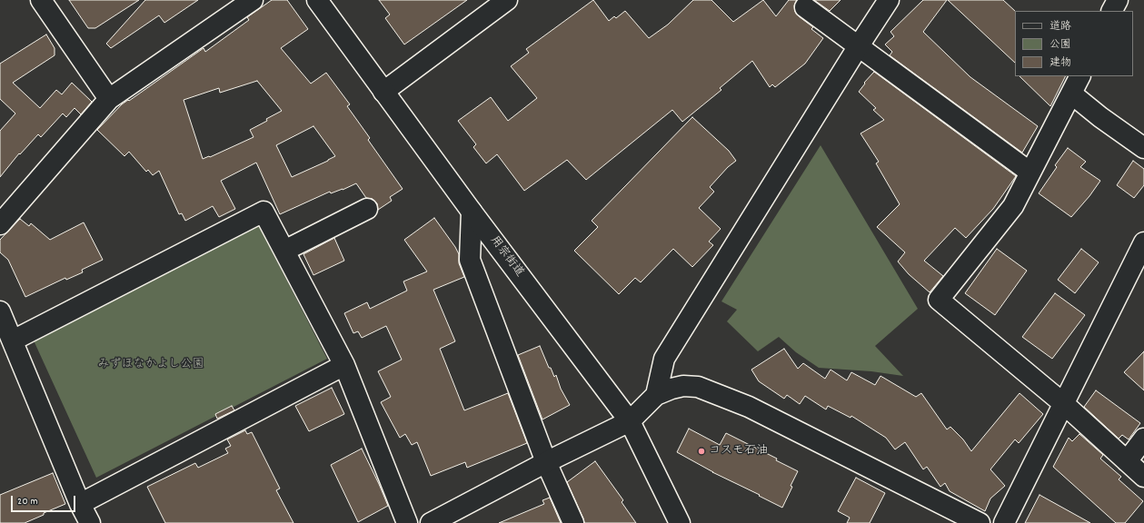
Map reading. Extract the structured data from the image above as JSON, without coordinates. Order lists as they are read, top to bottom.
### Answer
{
  "streets": {
    "street": ["用宗街道"]
  },
  "parks": ["みずほなかよし公園"],
  "places": ["コスモ石油"],
  "legend": ["道路", "公園", "建物"],
  "scale_bar": "20 m"
}
